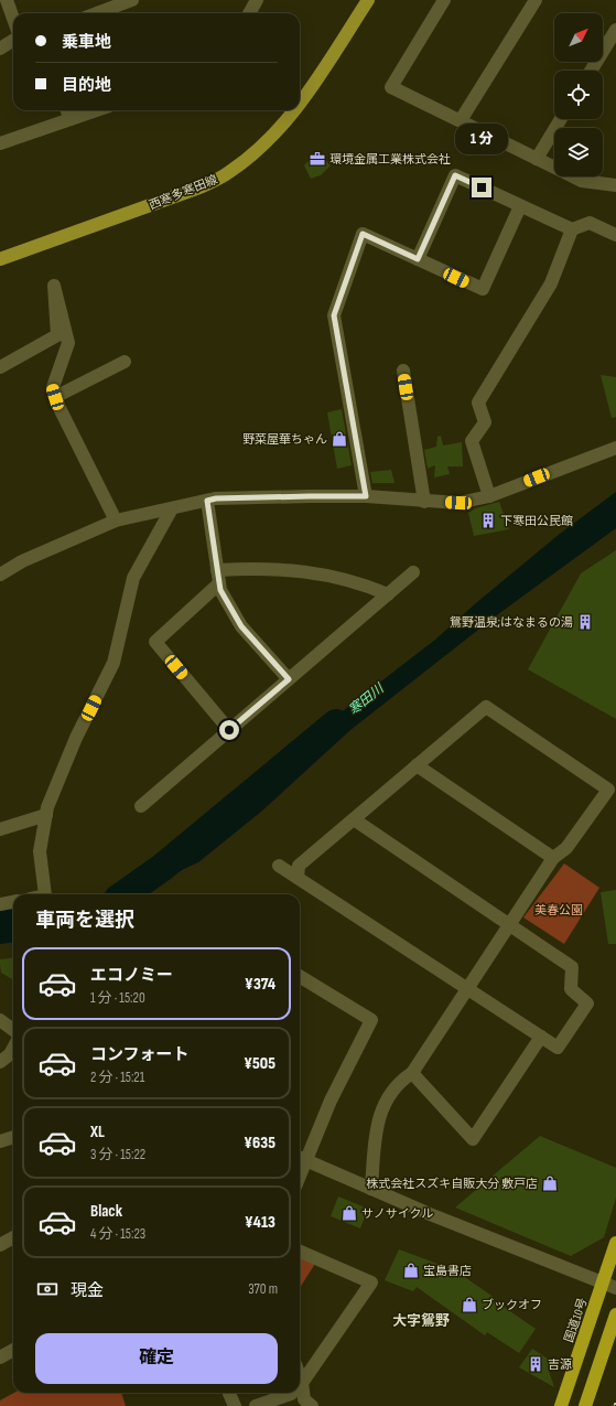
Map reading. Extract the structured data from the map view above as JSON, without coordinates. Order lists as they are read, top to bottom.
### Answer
{
  "streets": {
    "highway": ["国道10号"],
    "main road": ["西寒多寒田線"]
  },
  "districts": ["大字鴛野"],
  "water": ["寒田川"],
  "parks": ["美春公園"],
  "places": {
    "office": ["環境金属工業株式会社"],
    "shop": [
      "野菜屋華ちゃん",
      "株式会社スズキ自販大分 敷戸店",
      "サノサイクル",
      "宝島書店",
      "ブックオフ"
    ],
    "building": ["下寒田公民館", "鴛野温泉;はなまるの湯", "吉源"]
  },
  "north": "top right",
  "page": {
    "banner": ["乗車地", "目的地"],
    "bubble": "1 分",
    "heading": "車両を選択",
    "list": [
      {
        "name": "エコノミー",
        "note": "1 分 · 15:20",
        "value": "¥374"
      },
      {
        "name": "コンフォート",
        "note": "2 分 · 15:21",
        "value": "¥505"
      },
      {
        "name": "XL",
        "note": "3 分 · 15:22",
        "value": "¥635"
      },
      {
        "name": "Black",
        "note": "4 分 · 15:23",
        "value": "¥413"
      }
    ],
    "pay": ["現金", "370 m"],
    "buttons": "確定"
  }
}
